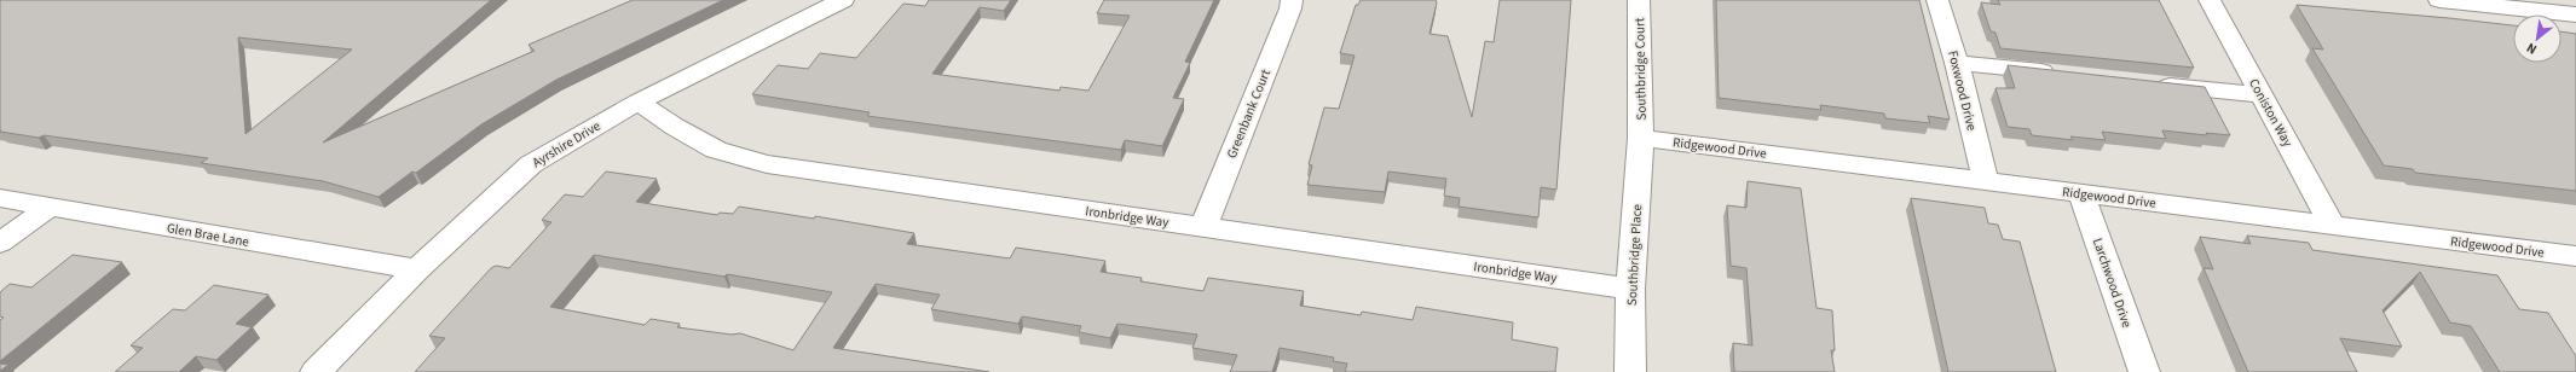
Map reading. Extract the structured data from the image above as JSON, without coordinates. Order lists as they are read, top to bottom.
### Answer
{
  "streets": {
    "street": [
      "Southbridge Court",
      "Foxwood Drive",
      "Coniston Way",
      "Greenbank Court",
      "Ayrshire Drive",
      "Ridgewood Drive",
      "Ironbridge Way",
      "Glen Brae Lane",
      "Southbridge Place",
      "Larchwood Drive"
    ]
  },
  "crossings": [
    ["Southbridge Court", "Ridgewood Drive"],
    ["Southbridge Court", "Southbridge Place"],
    ["Foxwood Drive", "Ridgewood Drive"],
    ["Coniston Way", "Ridgewood Drive"],
    ["Greenbank Court", "Ironbridge Way"],
    ["Ayrshire Drive", "Ironbridge Way"],
    ["Ayrshire Drive", "Glen Brae Lane"],
    ["Ridgewood Drive", "Southbridge Place"],
    ["Ridgewood Drive", "Larchwood Drive"],
    ["Ironbridge Way", "Southbridge Place"]
  ],
  "north": "bottom left"
}
